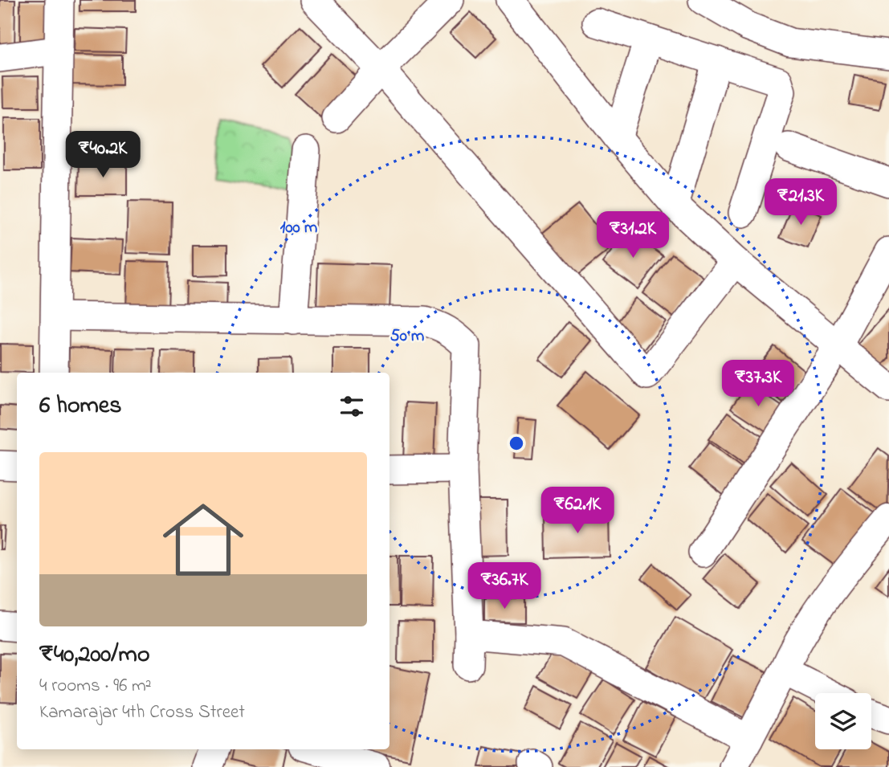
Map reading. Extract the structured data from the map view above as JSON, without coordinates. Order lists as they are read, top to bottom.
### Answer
{
  "page": {
    "price": [
      "₹40.2K",
      "₹21.3K",
      "₹31.2K",
      "₹37.3K",
      "₹62.1K",
      "₹36.7K"
    ],
    "heading": "6 homes",
    "list": [
      {
        "name": "₹40,200/mo",
        "note": "4 rooms · 96 m² · Kamarajar 4th Cross Street"
      }
    ]
  },
  "rings": ["100 m", "50 m"]
}
